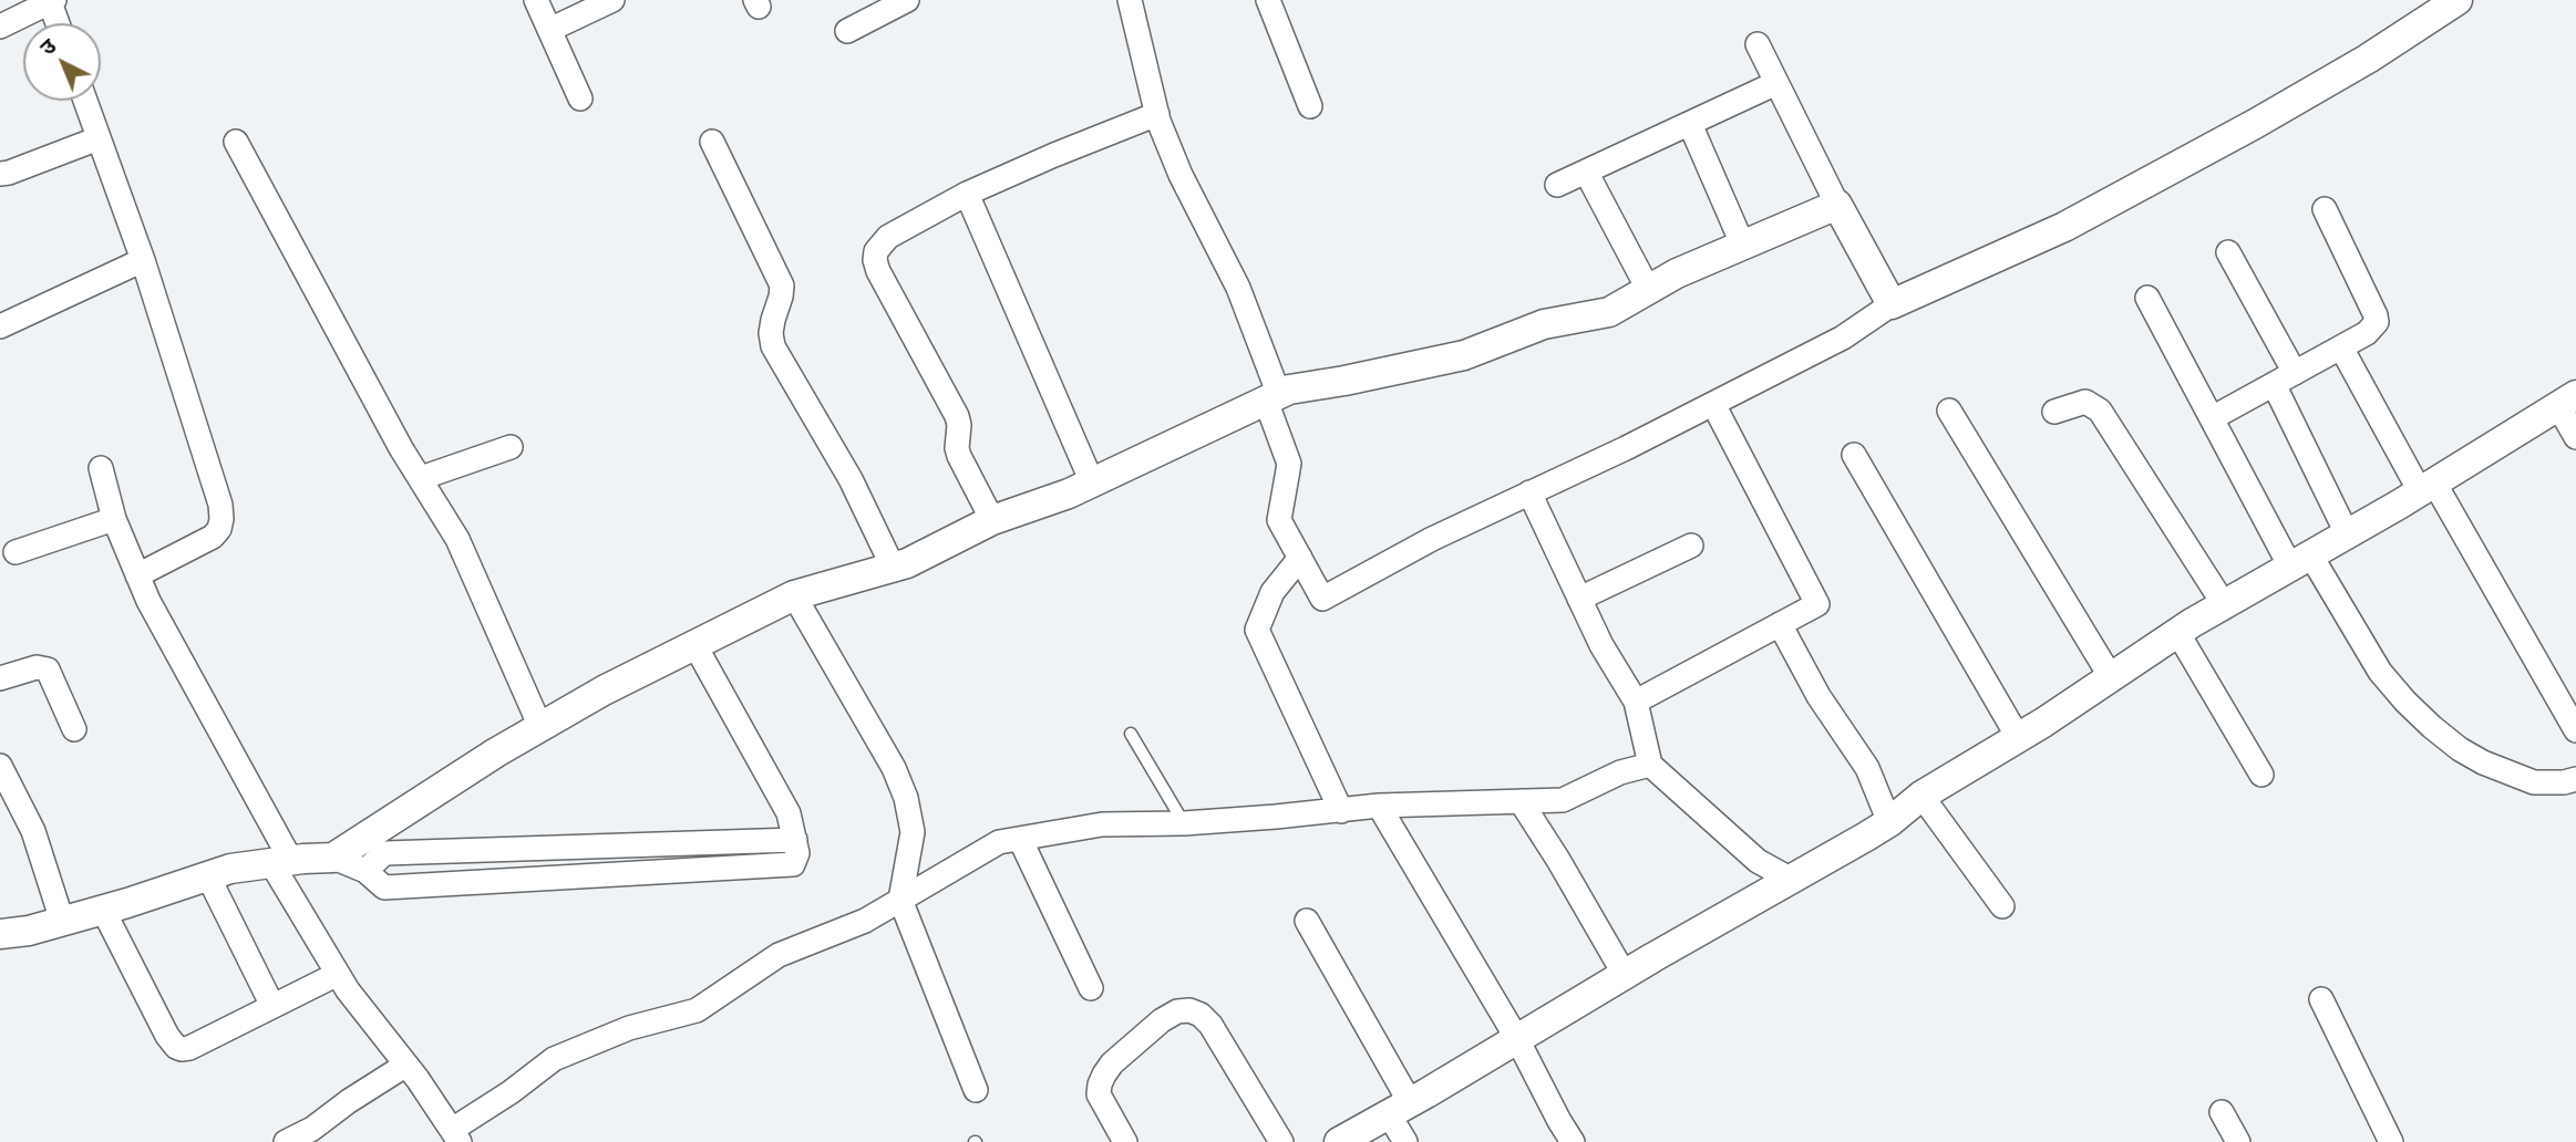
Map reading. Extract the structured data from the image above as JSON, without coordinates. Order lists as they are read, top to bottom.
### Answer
{
  "north": "top left"
}
